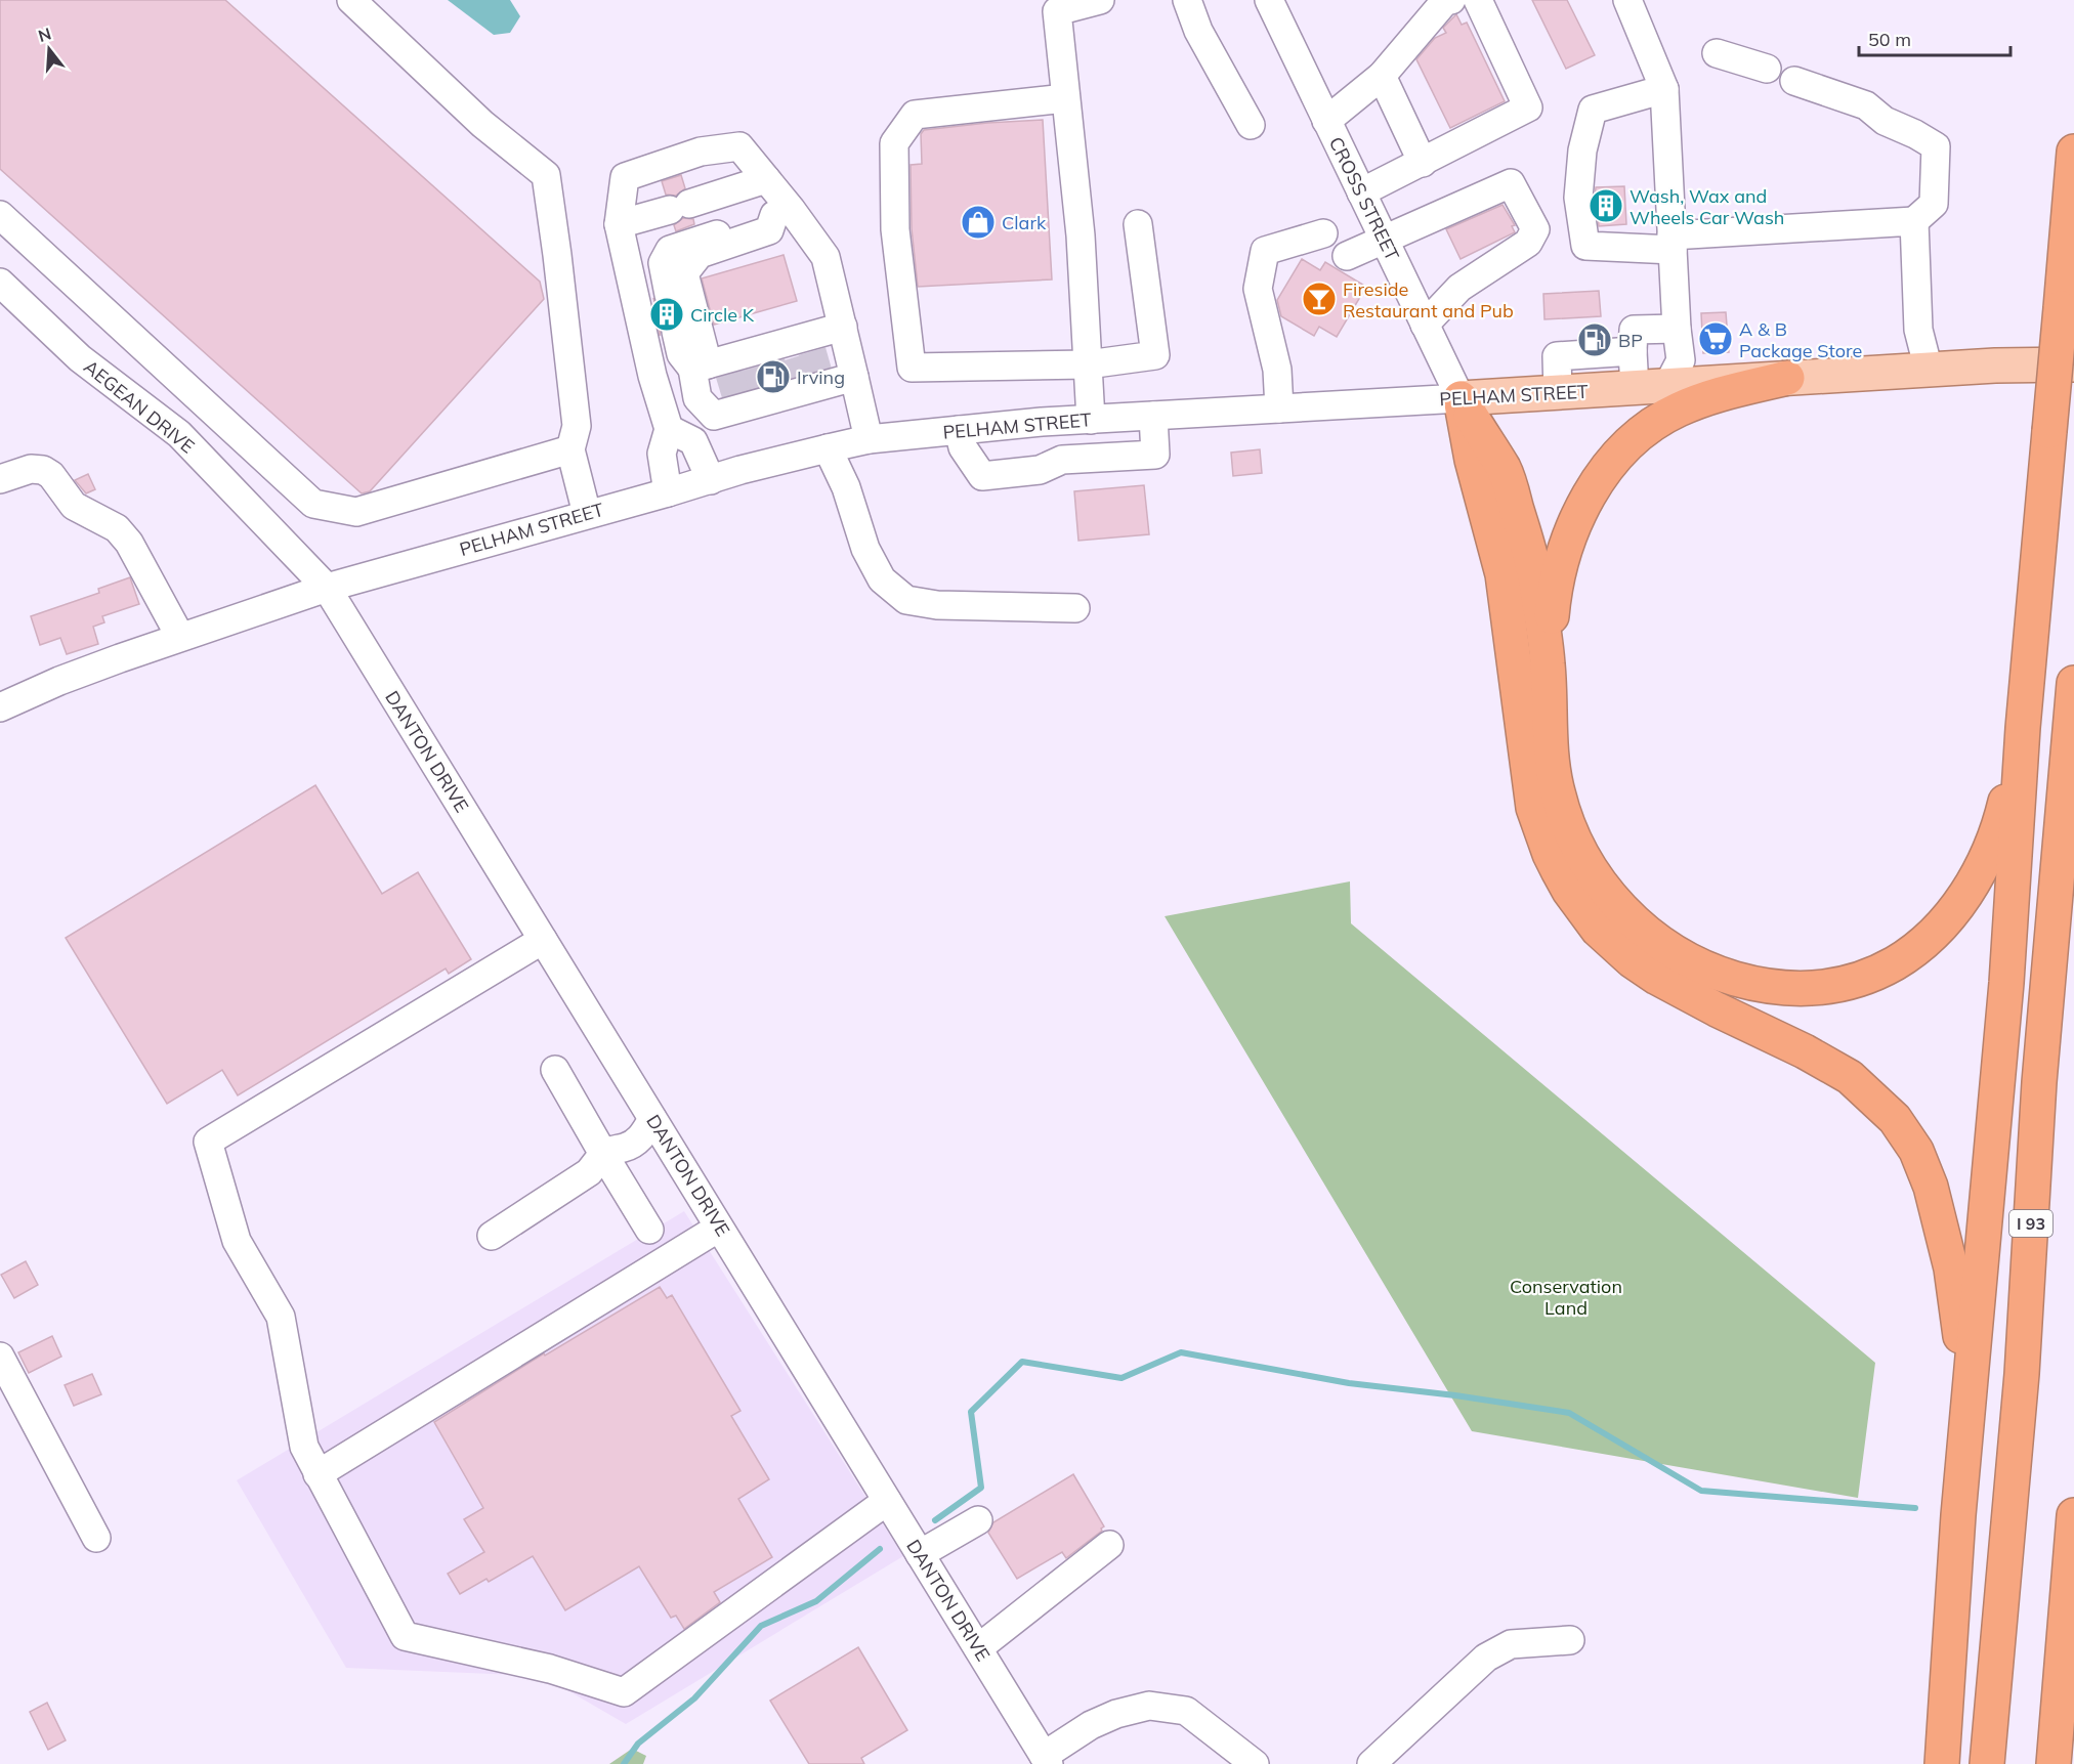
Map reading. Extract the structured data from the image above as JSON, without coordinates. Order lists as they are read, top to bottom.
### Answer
{
  "streets": {
    "highway": ["I 93"],
    "main road": ["PELHAM STREET"],
    "street": ["CROSS STREET", "AEGEAN DRIVE", "DANTON DRIVE"]
  },
  "crossings": [
    ["CROSS STREET", "PELHAM STREET"],
    ["PELHAM STREET", "AEGEAN DRIVE"],
    ["PELHAM STREET", "DANTON DRIVE"],
    ["AEGEAN DRIVE", "DANTON DRIVE"]
  ],
  "parks": ["Conservation Land"],
  "places": {
    "building": ["Wash, Wax and Wheels Car Wash", "Circle K"],
    "shop": ["Clark"],
    "bar": ["Fireside Restaurant and Pub"],
    "supermarket": ["A & B Package Store"],
    "fuel station": ["BP", "Irving"]
  },
  "scale_bar": "50 m",
  "north": "top"
}
